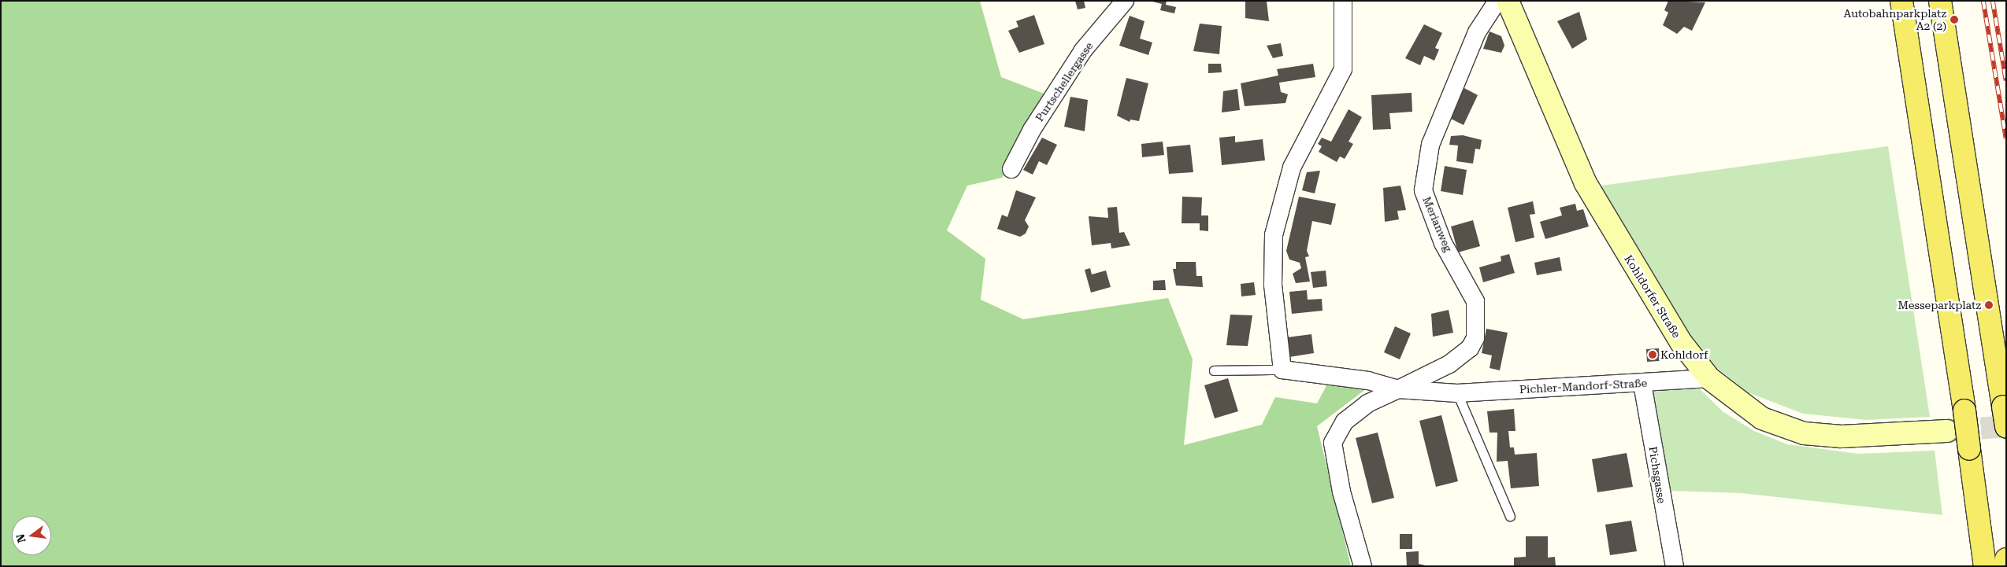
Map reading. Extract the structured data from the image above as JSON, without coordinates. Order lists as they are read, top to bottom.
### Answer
{
  "streets": {
    "street": [
      "Purtschellergasse",
      "Merianweg",
      "Kohldorfer Straße",
      "Pichler-Mandorf-Straße",
      "Pichsgasse"
    ]
  },
  "crossings": [
    ["Merianweg", "Pichler-Mandorf-Straße"],
    ["Kohldorfer Straße", "Pichler-Mandorf-Straße"],
    ["Pichler-Mandorf-Straße", "Pichsgasse"]
  ],
  "places": ["Autobahnparkplatz A2 (2)", "Messeparkplatz", "Kohldorf"],
  "north": "left"
}
